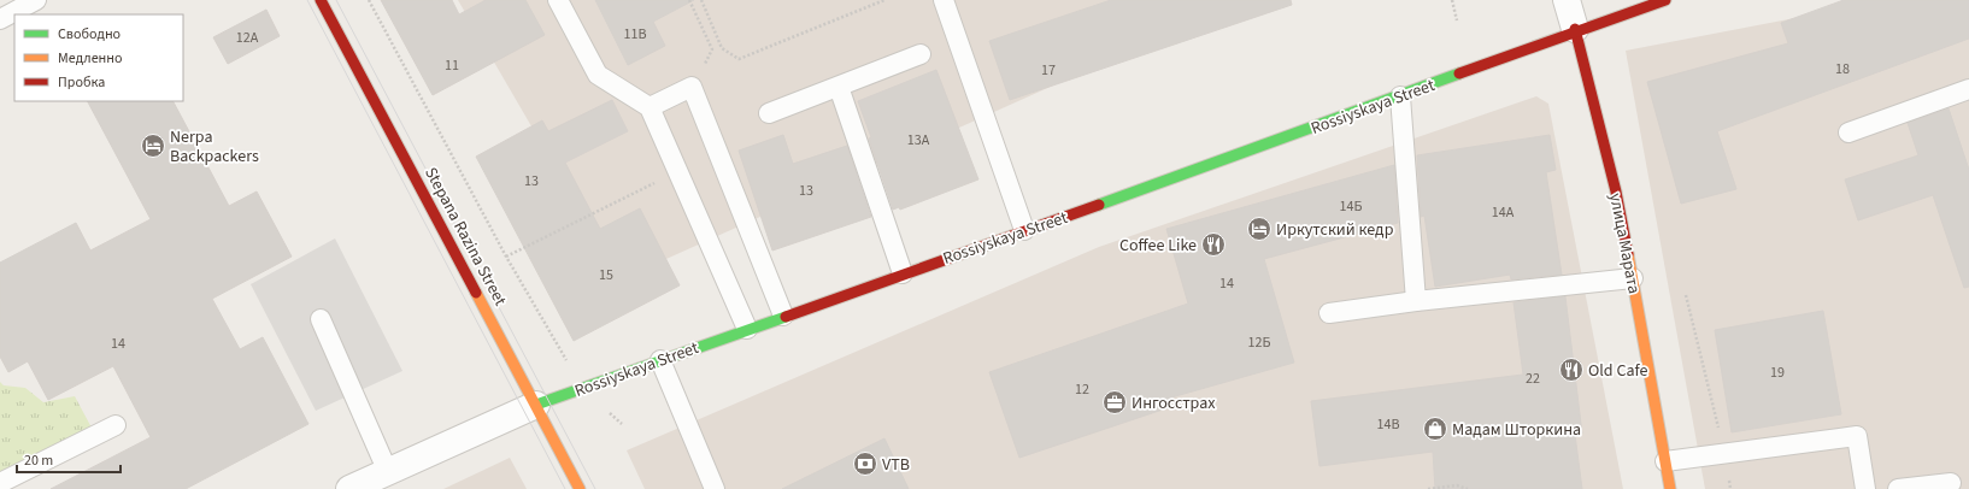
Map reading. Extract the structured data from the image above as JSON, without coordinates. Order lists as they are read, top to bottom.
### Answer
{
  "streets": {
    "street": ["Rossiyskaya Street", "Stepana Razina Street", "улица Марата"]
  },
  "crossings": [
    ["Rossiyskaya Street", "Stepana Razina Street"],
    ["Rossiyskaya Street", "улица Марата"]
  ],
  "places": {
    "hotel": ["Nerpa Backpackers", "Иркутский кедр"],
    "restaurant": ["Coffee Like", "Old Cafe"],
    "office": ["Ингосстрах"],
    "shop": ["Мадам Шторкина"],
    "bank": ["VTB"]
  },
  "house_numbers": [
    "11В",
    "12А",
    "11",
    "18",
    "17",
    "13А",
    "13",
    "13",
    "14Б",
    "14А",
    "15",
    "14",
    "12Б",
    "14",
    "19",
    "22",
    "12",
    "14В"
  ],
  "legend": ["Свободно", "Медленно", "Пробка"],
  "scale_bar": "20 m"
}
